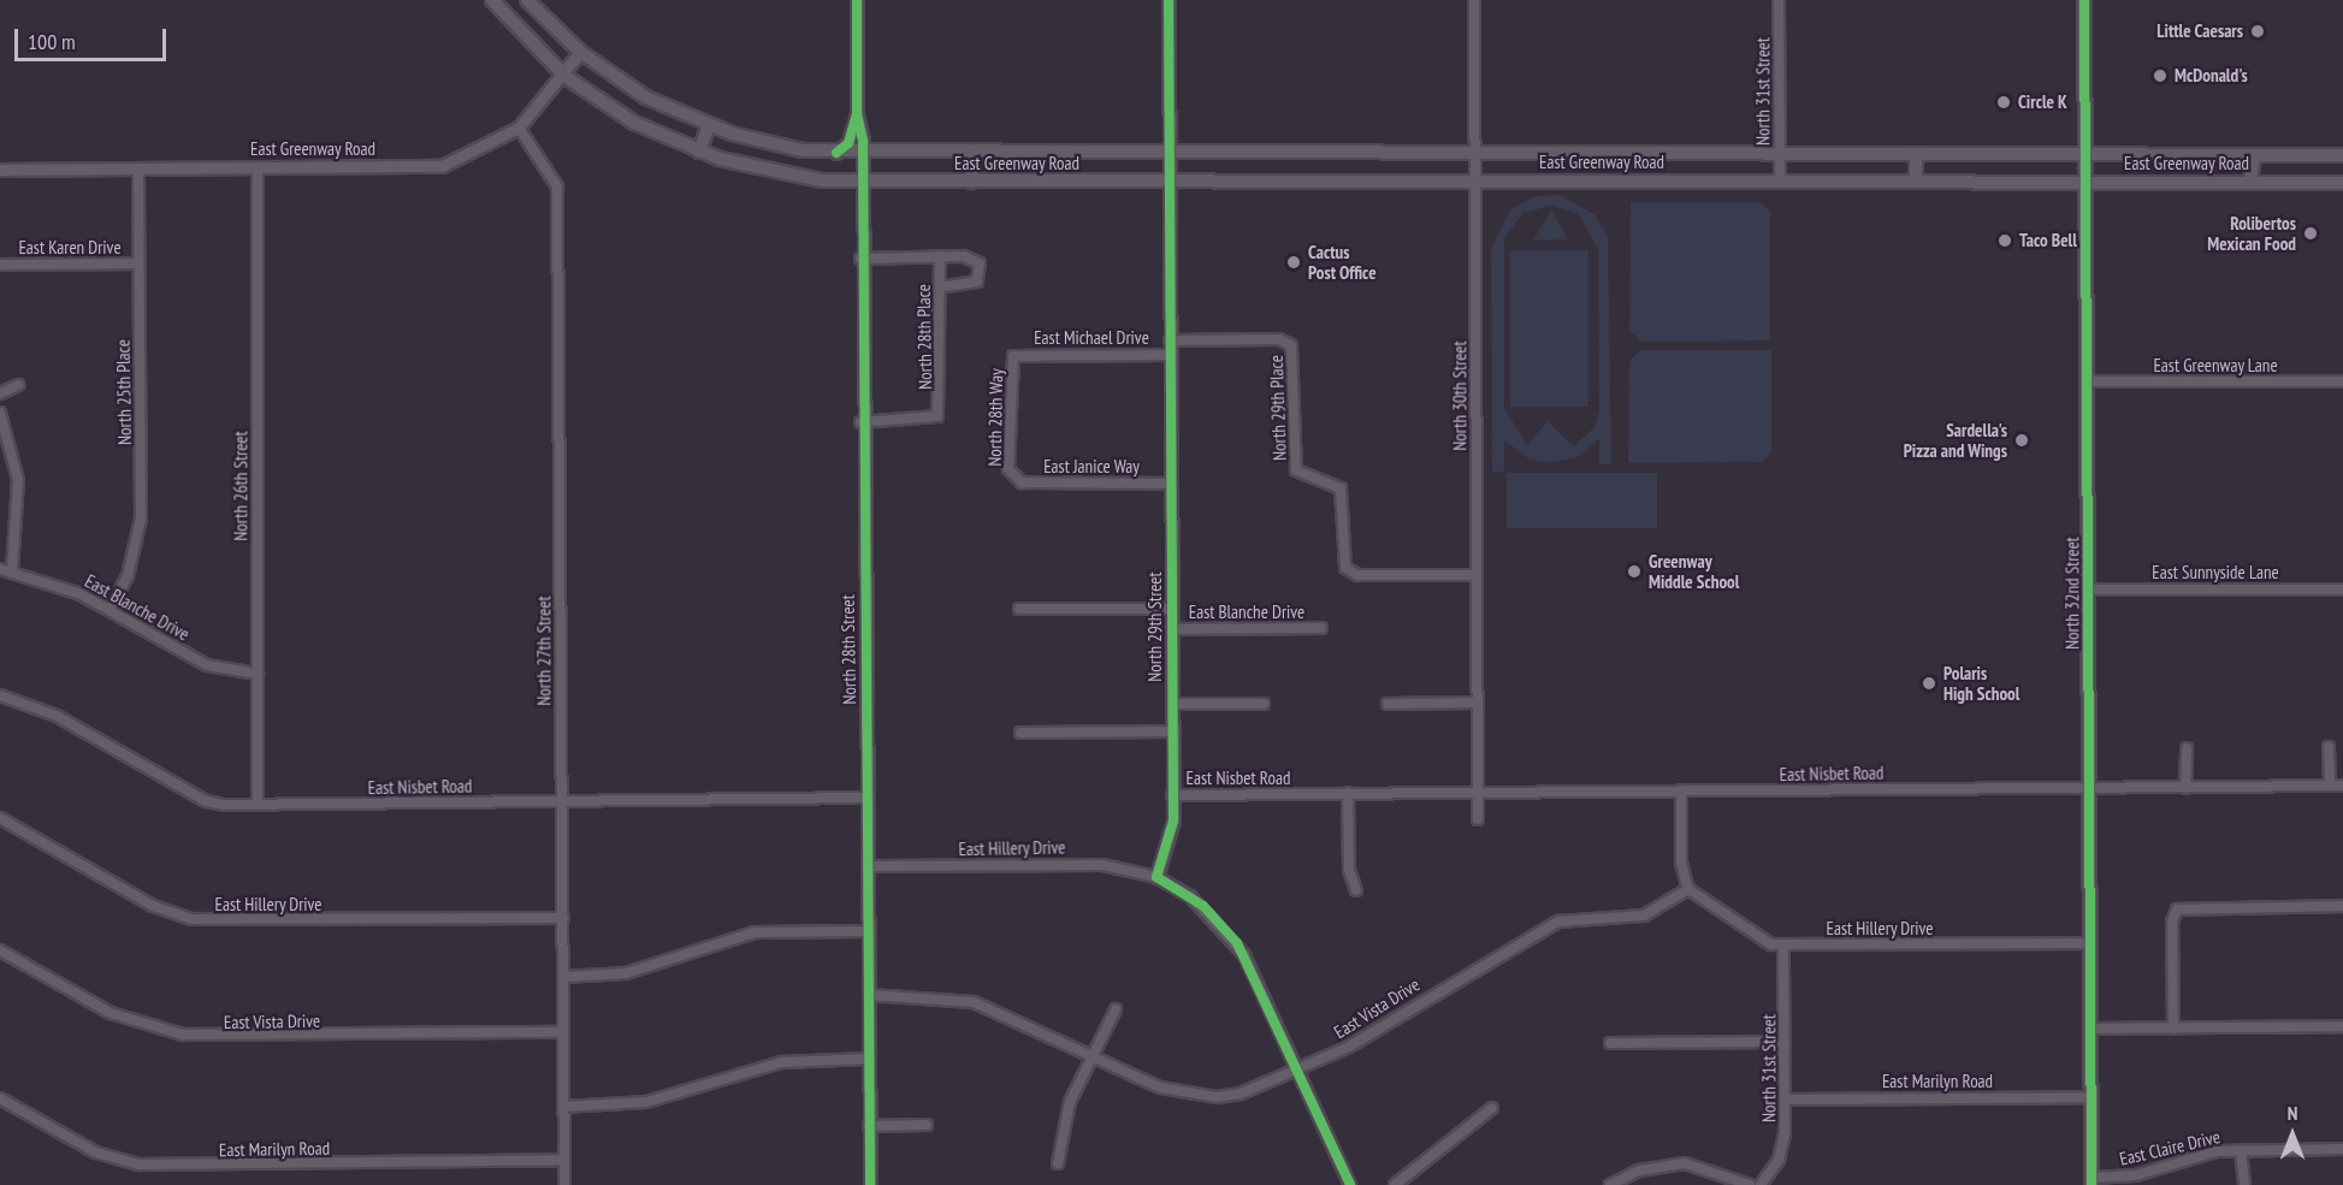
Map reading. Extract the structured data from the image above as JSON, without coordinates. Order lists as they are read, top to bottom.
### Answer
{
  "streets": {
    "main road": ["East Greenway Road", "North 32nd Street"],
    "street": [
      "North 31st Street",
      "East Karen Drive",
      "North 28th Place",
      "East Michael Drive",
      "East Greenway Lane",
      "North 25th Place",
      "North 30th Street",
      "North 29th Place",
      "North 28th Way",
      "East Janice Way",
      "North 26th Street",
      "East Sunnyside Lane",
      "East Blanche Drive",
      "North 29th Street",
      "North 28th Street",
      "North 27th Street",
      "East Nisbet Road",
      "East Hillery Drive",
      "East Vista Drive",
      "East Marilyn Road",
      "East Claire Drive"
    ]
  },
  "crossings": [
    ["North 31st Street", "East Greenway Road"],
    ["North 31st Street", "East Hillery Drive"],
    ["North 31st Street", "East Marilyn Road"],
    ["East Greenway Road", "North 25th Place"],
    ["East Greenway Road", "North 30th Street"],
    ["East Greenway Road", "North 26th Street"],
    ["East Greenway Road", "North 32nd Street"],
    ["East Greenway Road", "North 29th Street"],
    ["East Greenway Road", "North 28th Street"],
    ["East Greenway Road", "North 27th Street"],
    ["East Karen Drive", "North 25th Place"],
    ["North 28th Place", "North 28th Street"],
    ["East Michael Drive", "North 29th Place"],
    ["East Michael Drive", "North 28th Way"],
    ["East Michael Drive", "North 29th Street"],
    ["East Greenway Lane", "North 32nd Street"],
    ["North 25th Place", "East Blanche Drive"],
    ["North 30th Street", "North 29th Place"],
    ["North 30th Street", "East Nisbet Road"],
    ["North 28th Way", "East Janice Way"],
    ["East Janice Way", "North 29th Street"],
    ["North 26th Street", "East Blanche Drive"],
    ["North 26th Street", "East Nisbet Road"],
    ["East Sunnyside Lane", "North 32nd Street"],
    ["North 32nd Street", "East Nisbet Road"],
    ["North 32nd Street", "East Hillery Drive"],
    ["North 32nd Street", "East Marilyn Road"],
    ["North 32nd Street", "East Claire Drive"],
    ["East Blanche Drive", "North 29th Street"],
    ["North 29th Street", "East Nisbet Road"],
    ["North 29th Street", "East Hillery Drive"],
    ["North 28th Street", "East Nisbet Road"],
    ["North 28th Street", "East Hillery Drive"],
    ["North 28th Street", "East Vista Drive"],
    ["North 27th Street", "East Nisbet Road"],
    ["North 27th Street", "East Hillery Drive"],
    ["North 27th Street", "East Vista Drive"],
    ["North 27th Street", "East Marilyn Road"],
    ["East Hillery Drive", "East Vista Drive"]
  ],
  "places": [
    "Little Caesars",
    "McDonald's",
    "Circle K",
    "Rolibertos Mexican Food",
    "Taco Bell",
    "Cactus Post Office",
    "Sardella's Pizza and Wings",
    "Greenway Middle School",
    "Polaris High School"
  ],
  "scale_bar": "100 m",
  "north": "top"
}
